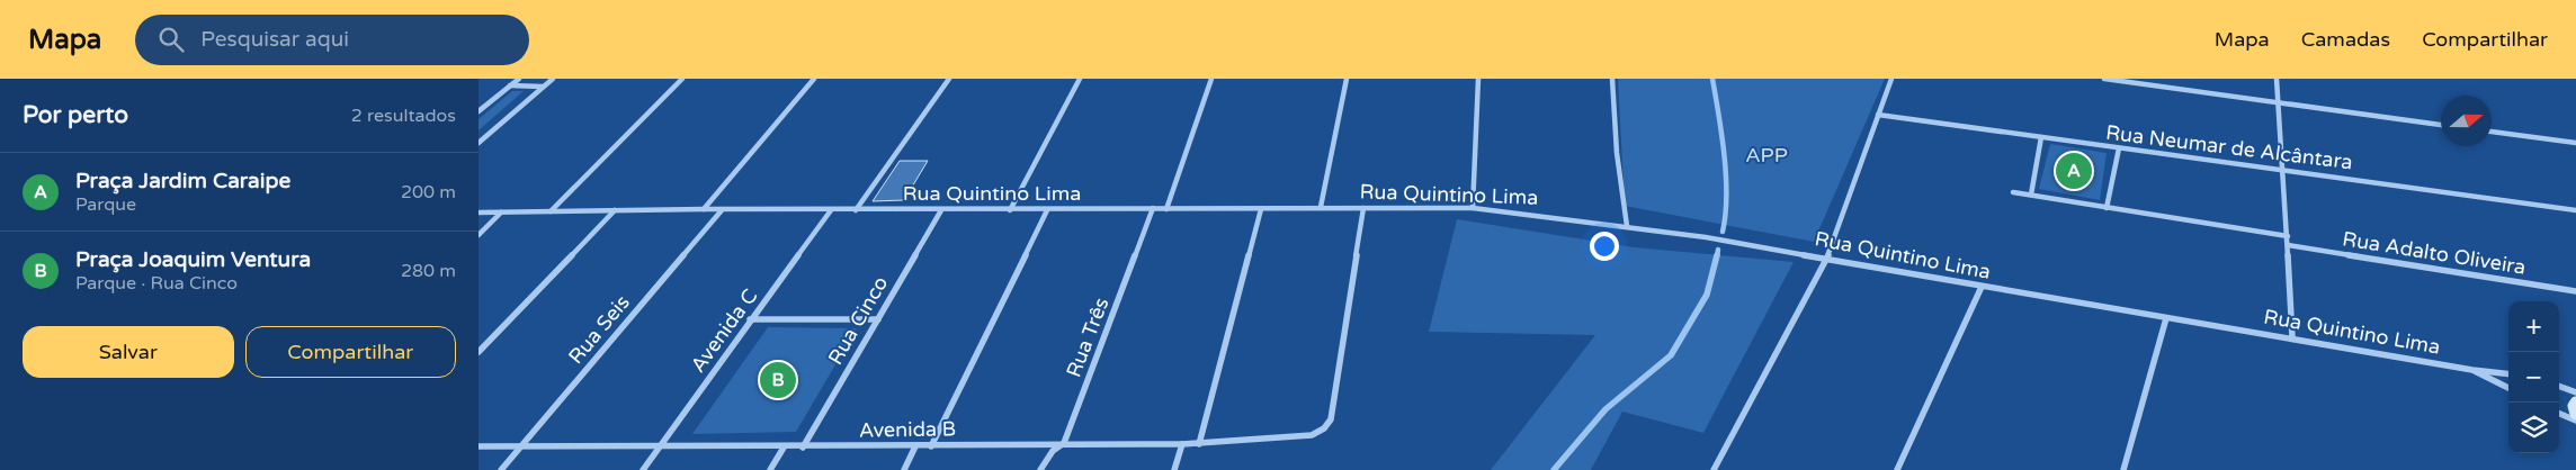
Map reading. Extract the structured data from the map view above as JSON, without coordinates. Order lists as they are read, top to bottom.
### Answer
{
  "streets": {
    "street": [
      "Rua Neumar de Alcântara",
      "Rua Quintino Lima",
      "Rua Adalto Oliveira",
      "Rua Cinco",
      "Rua Seis",
      "Avenida C",
      "Rua Três",
      "Avenida B"
    ]
  },
  "crossings": [
    ["Rua Quintino Lima", "Rua Cinco"],
    ["Rua Quintino Lima", "Rua Seis"],
    ["Rua Quintino Lima", "Avenida C"],
    ["Rua Quintino Lima", "Rua Três"],
    ["Rua Quintino Lima", "Avenida B"],
    ["Rua Cinco", "Avenida B"],
    ["Rua Seis", "Avenida B"],
    ["Avenida C", "Avenida B"],
    ["Rua Três", "Avenida B"]
  ],
  "parks": ["APP"],
  "north": "right",
  "page": {
    "header": "Mapa",
    "search": "Pesquisar aqui",
    "nav": ["Mapa", "Camadas", "Compartilhar"],
    "heading": ["Por perto", "2 resultados"],
    "pins": ["A", "B"],
    "list": [
      {
        "mark": "A",
        "name": "Praça Jardim Caraipe",
        "note": "Parque",
        "value": "200 m"
      },
      {
        "mark": "B",
        "name": "Praça Joaquim Ventura",
        "note": "Parque · Rua Cinco",
        "value": "280 m"
      }
    ],
    "map_buttons": ["+", "−"],
    "buttons": ["Salvar", "Compartilhar"]
  }
}
